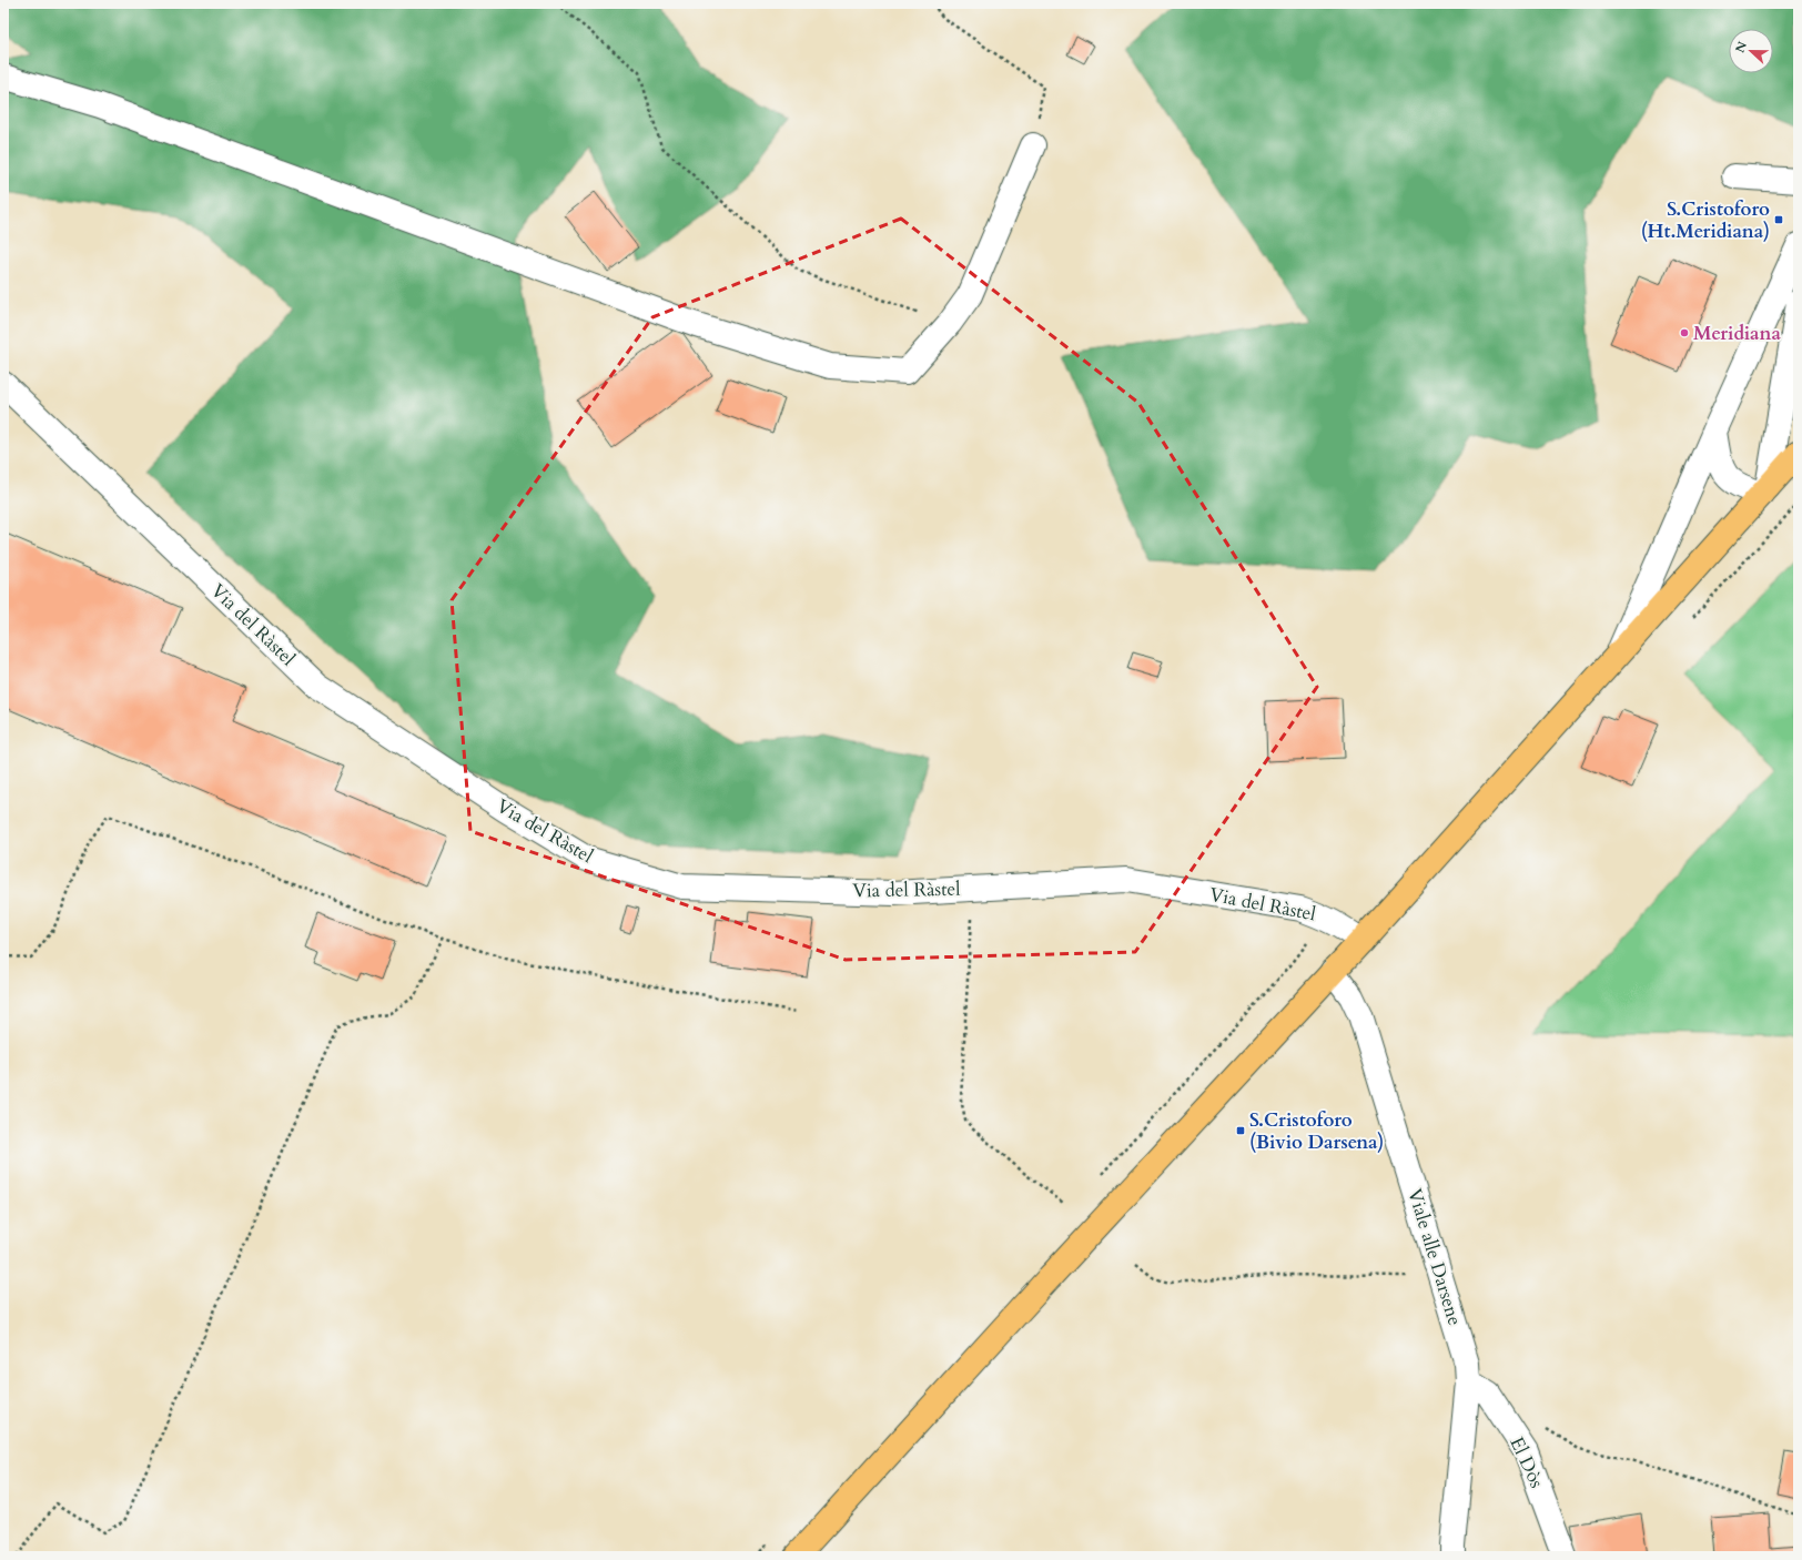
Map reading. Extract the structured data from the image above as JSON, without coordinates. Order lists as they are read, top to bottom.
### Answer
{
  "streets": {
    "street": ["Via del Ràstel", "Viale alle Darsene", "El Dòs"]
  },
  "crossings": [
    ["Viale alle Darsene", "El Dòs"]
  ],
  "places": {
    "transit": ["S.Cristoforo (Ht.Meridiana)", "S.Cristoforo (Bivio Darsena)"],
    "other": ["Meridiana"]
  },
  "north": "left"
}
